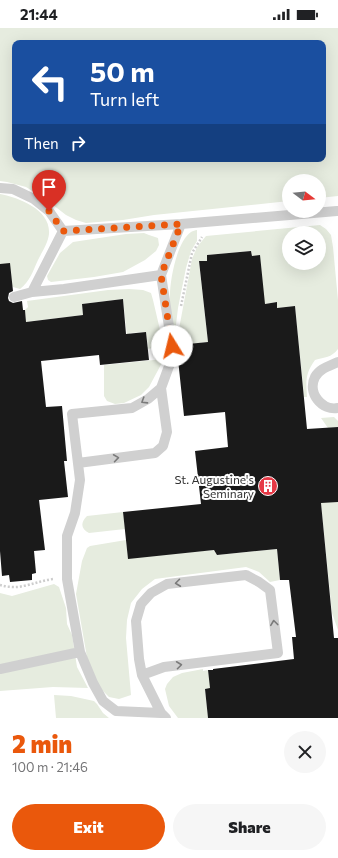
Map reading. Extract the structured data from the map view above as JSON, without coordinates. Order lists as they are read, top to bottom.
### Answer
{
  "places": {
    "building": ["St. Augustine's Seminary"]
  },
  "north": "right",
  "page": {
    "status": "21:44",
    "turn": ["50 m", "Turn left"],
    "then": "Then",
    "heading": ["2 min", "100 m · 21:46"],
    "buttons": ["Exit", "Share"]
  }
}
